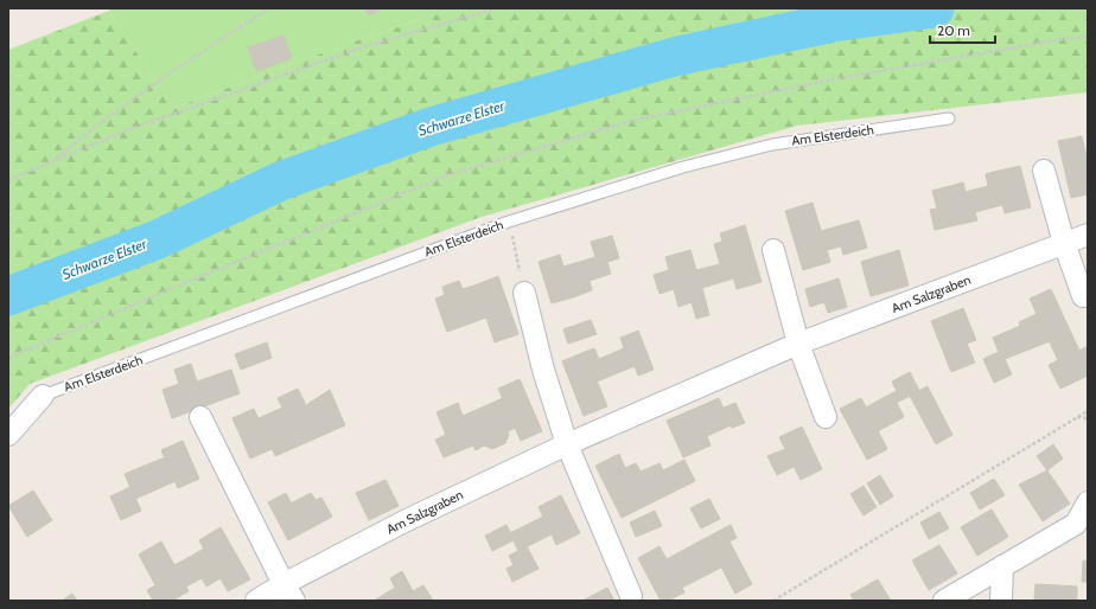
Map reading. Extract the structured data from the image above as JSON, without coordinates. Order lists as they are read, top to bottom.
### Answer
{
  "streets": {
    "street": ["Am Elsterdeich", "Am Salzgraben"]
  },
  "water": ["Schwarze Elster"],
  "scale_bar": "20 m"
}
